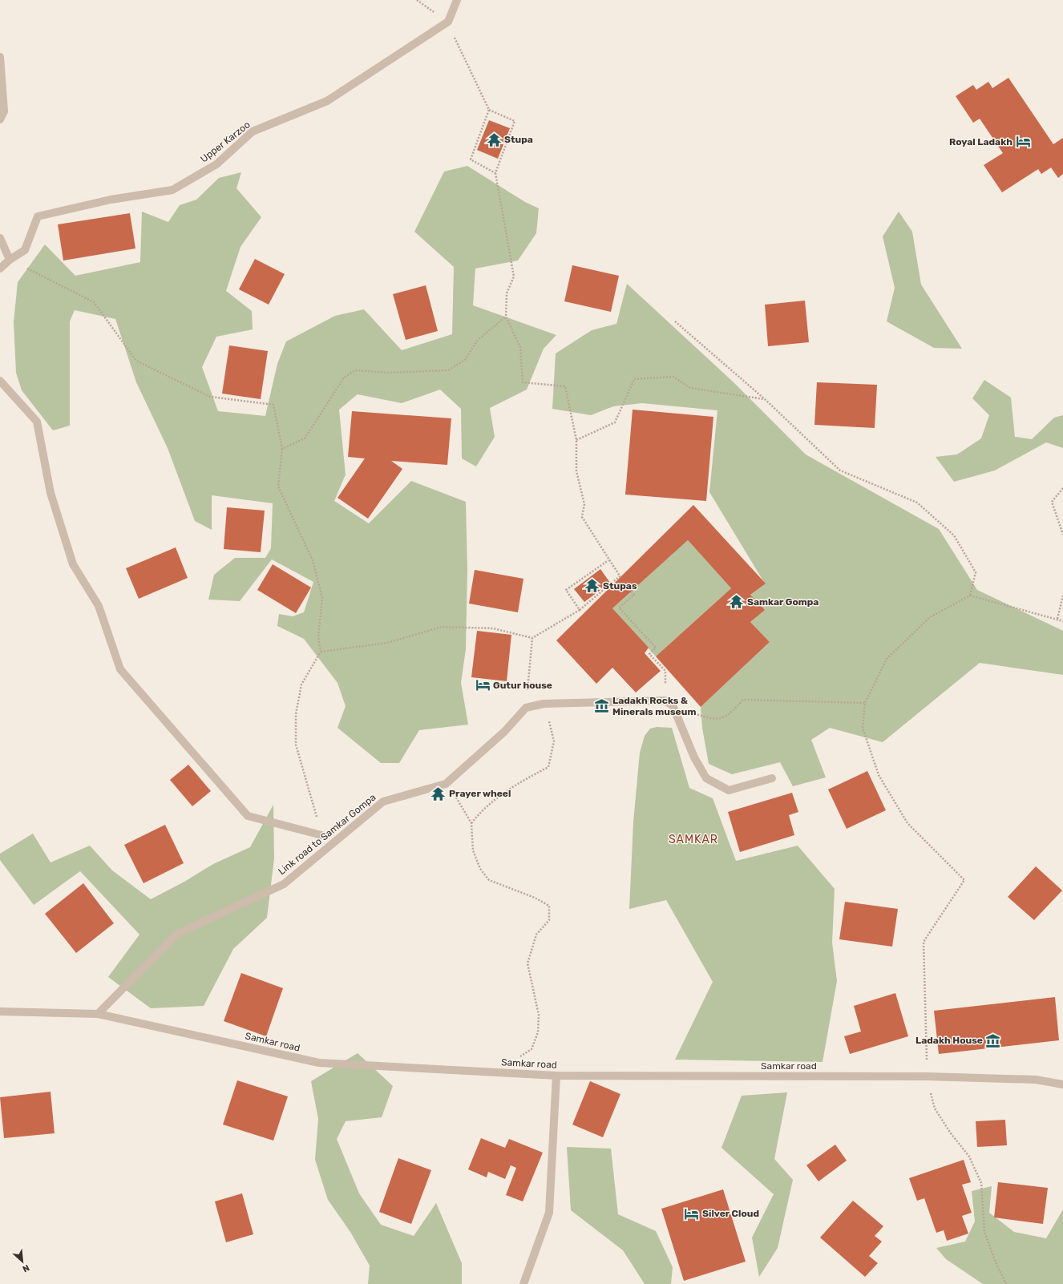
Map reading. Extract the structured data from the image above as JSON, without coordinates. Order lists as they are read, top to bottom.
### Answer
{
  "streets": {
    "street": ["Upper Karzoo", "Link road to Samkar Gompa", "Samkar road"]
  },
  "crossings": [
    ["Link road to Samkar Gompa", "Samkar road"]
  ],
  "districts": ["SAMKAR"],
  "places": {
    "temple": [
      "Stupa",
      "Stupas",
      "Samkar Gompa",
      "Prayer wheel"
    ],
    "hotel": ["Royal Ladakh", "Gutur house", "Silver Cloud"],
    "museum": ["Ladakh Rocks & Minerals museum", "Ladakh House"]
  },
  "north": "bottom right"
}
